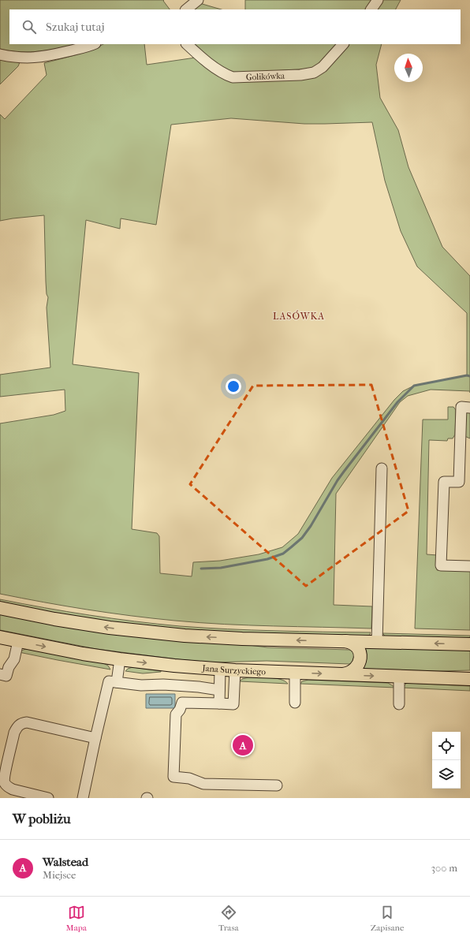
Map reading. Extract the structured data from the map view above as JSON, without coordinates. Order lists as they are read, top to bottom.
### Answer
{
  "streets": {
    "main road": ["Jana Surzyckiego"],
    "street": ["Golikówka"]
  },
  "districts": ["LASÓWKA"],
  "north": "top",
  "page": {
    "search": "Szukaj tutaj",
    "pins": "A",
    "heading": "W pobliżu",
    "list": [
      {
        "mark": "A",
        "name": "Walstead",
        "note": "Miejsce",
        "value": "300 m"
      }
    ],
    "nav": ["Mapa", "Trasa", "Zapisane"]
  }
}
